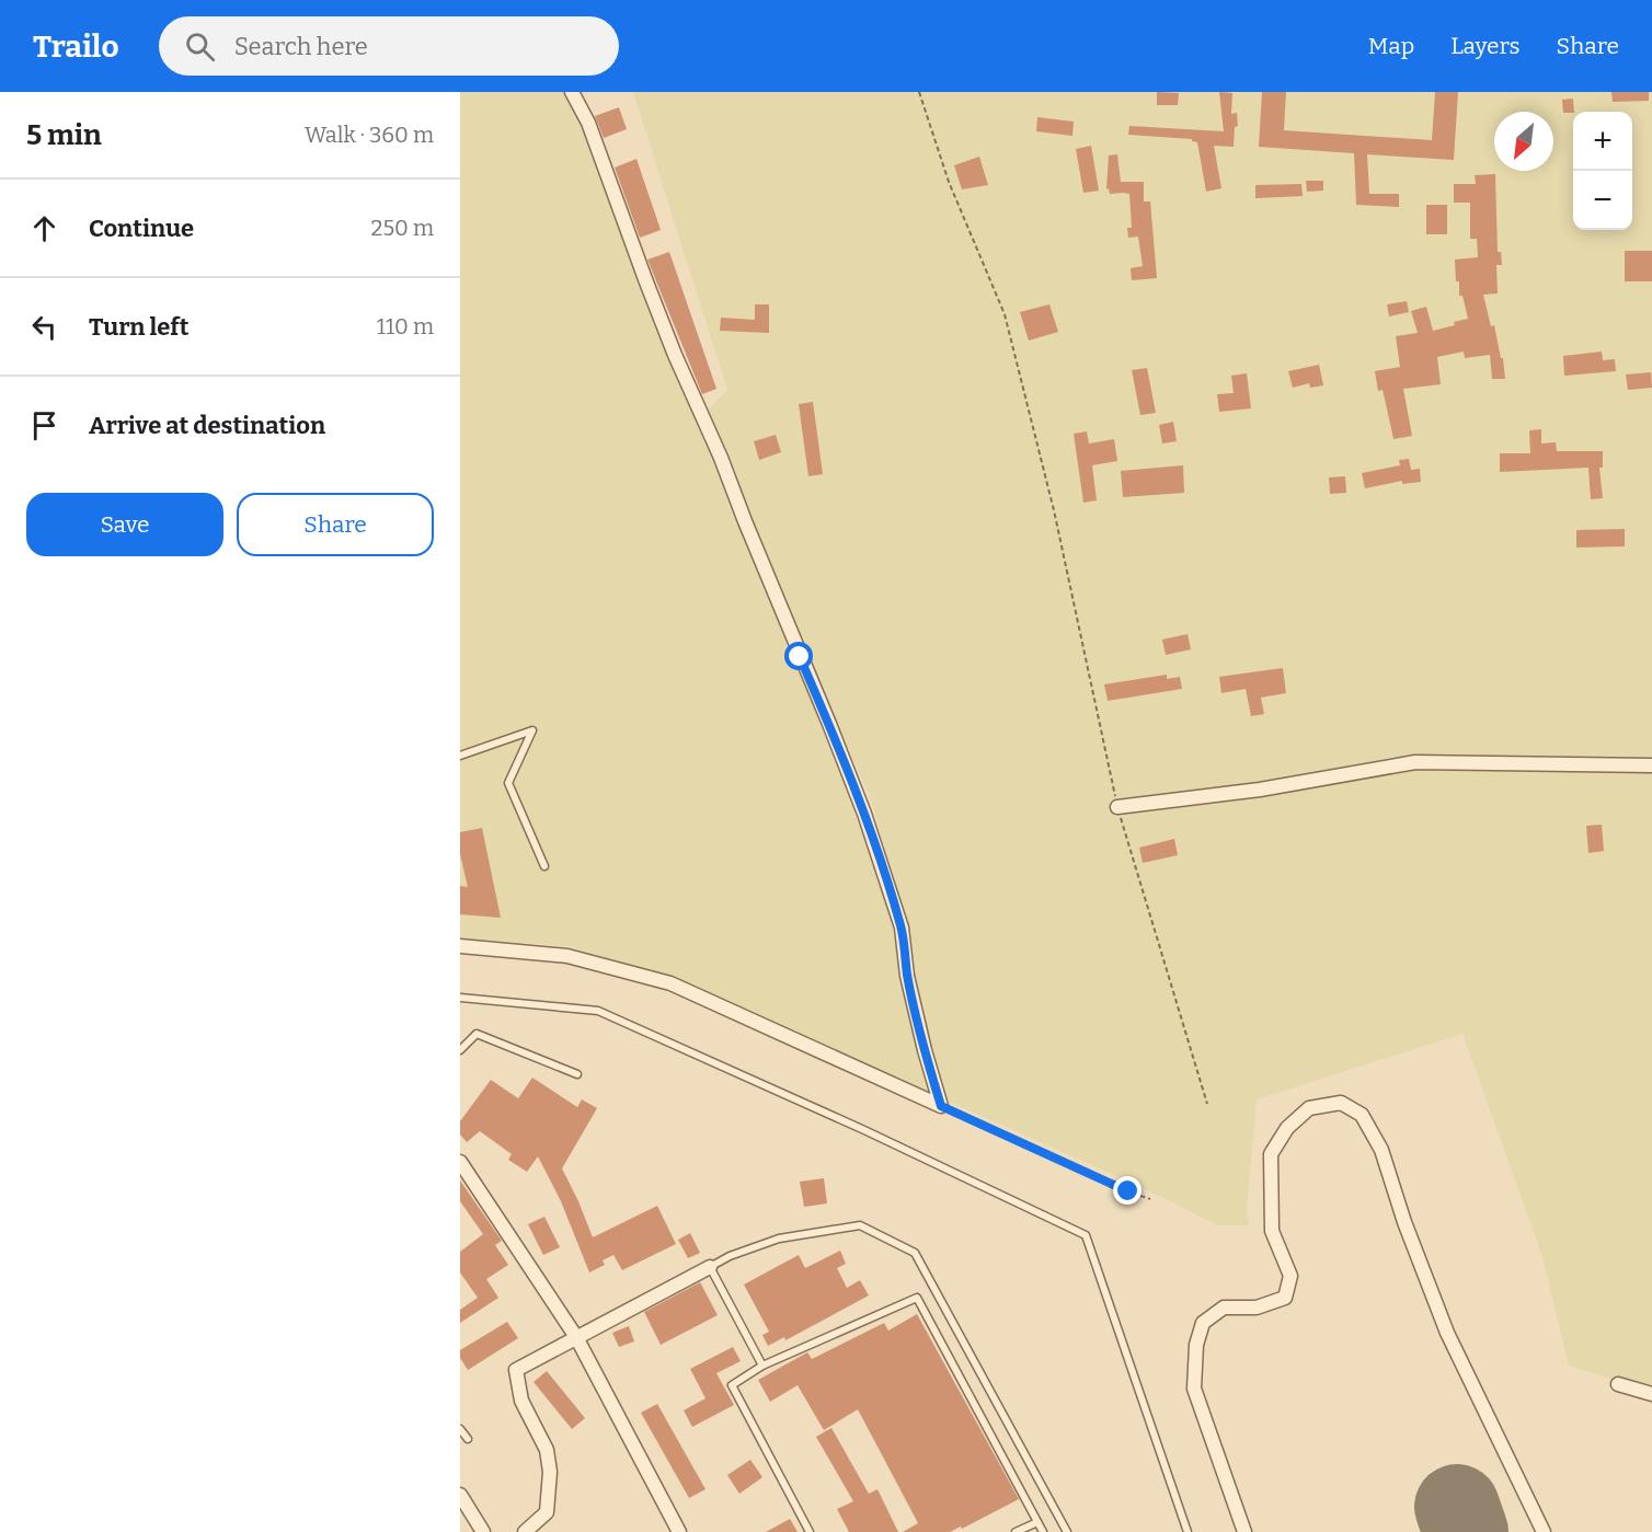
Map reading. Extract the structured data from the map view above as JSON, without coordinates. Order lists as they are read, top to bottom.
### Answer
{
  "north": "bottom left",
  "page": {
    "header": "Trailo",
    "search": "Search here",
    "nav": ["Map", "Layers", "Share"],
    "heading": ["5 min", "Walk · 360 m"],
    "map_buttons": ["+", "−"],
    "list": [
      ["Continue", "250 m"],
      ["Turn left", "110 m"],
      "Arrive at destination"
    ],
    "buttons": ["Save", "Share"]
  }
}
